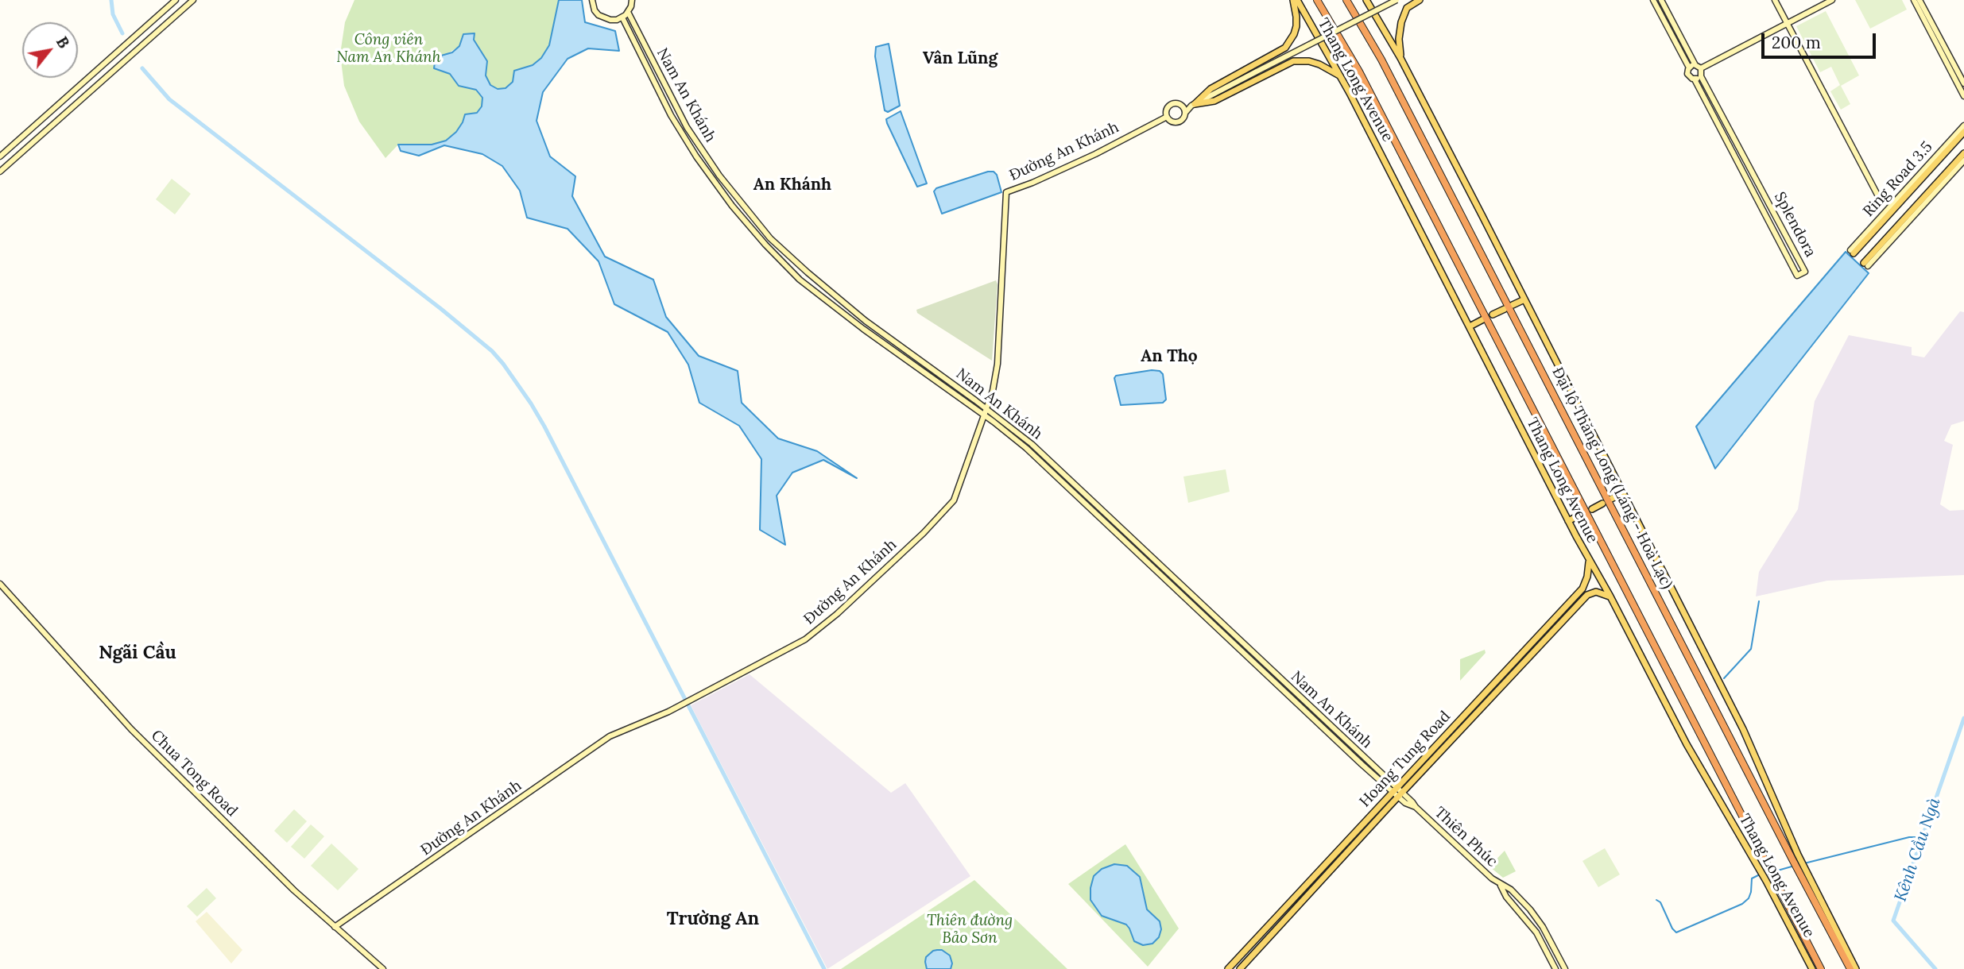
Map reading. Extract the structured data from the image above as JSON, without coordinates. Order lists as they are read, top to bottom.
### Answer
{
  "streets": {
    "highway": ["Đại lộ Thăng Long (Láng - Hoà Lạc)"],
    "main road": ["Thang Long Avenue", "Ring Road 3.5", "Hoang Tung Road"],
    "street": [
      "Nam An Khánh",
      "Đường An Khánh",
      "Splendora",
      "Chua Tong Road",
      "Thiên Phúc"
    ]
  },
  "crossings": [
    ["Thang Long Avenue", "Đại lộ Thăng Long (Láng - Hoà Lạc)"],
    ["Thang Long Avenue", "Hoang Tung Road"],
    ["Nam An Khánh", "Đường An Khánh"],
    ["Nam An Khánh", "Hoang Tung Road"],
    ["Nam An Khánh", "Thiên Phúc"],
    ["Đường An Khánh", "Chua Tong Road"],
    ["Hoang Tung Road", "Thiên Phúc"]
  ],
  "districts": [
    "Vân Lũng",
    "An Khánh",
    "An Thọ",
    "Ngãi Cầu",
    "Trường An"
  ],
  "water": ["Kênh Cầu Ngà"],
  "parks": ["Công viên Nam An Khánh", "Thiên đường Bảo Sơn"],
  "scale_bar": "200 m",
  "north": "top right"
}
